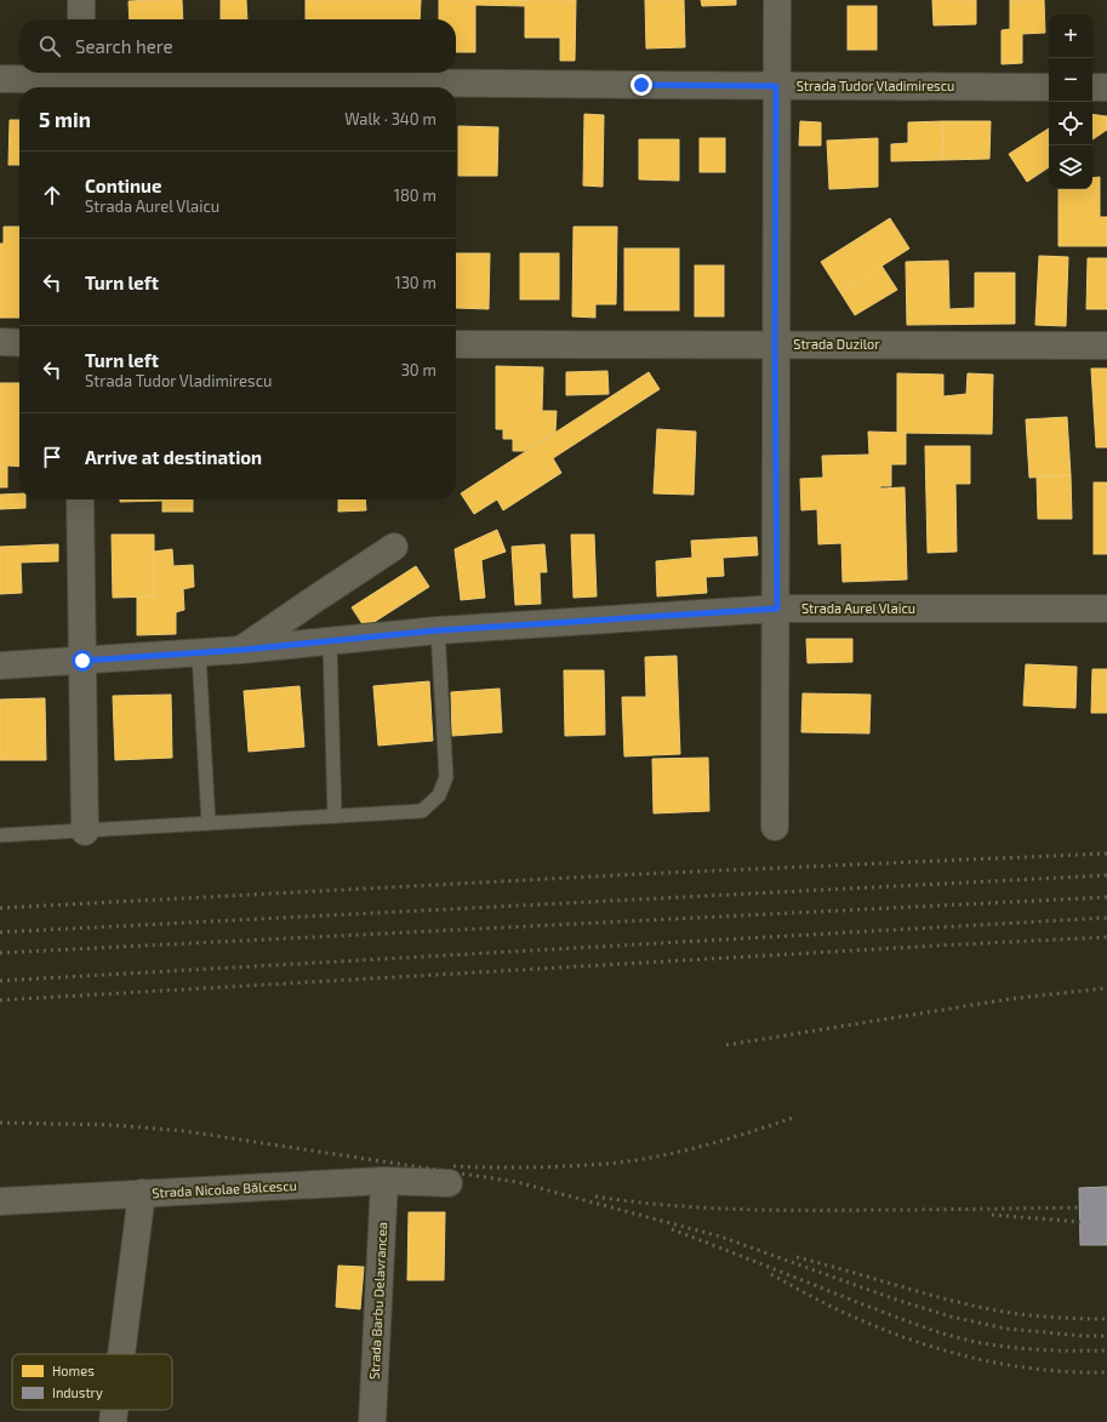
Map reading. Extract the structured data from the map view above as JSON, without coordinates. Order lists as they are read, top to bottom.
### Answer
{
  "streets": {
    "street": [
      "Strada Tudor Vladimirescu",
      "Strada Duzilor",
      "Strada Aurel Vlaicu",
      "Strada Nicolae Bălcescu",
      "Strada Barbu Delavrancea"
    ]
  },
  "crossings": [
    ["Strada Nicolae Bălcescu", "Strada Barbu Delavrancea"]
  ],
  "legend": ["Homes", "Industry"],
  "page": {
    "map_buttons": ["+", "−"],
    "search": "Search here",
    "heading": ["5 min", "Walk · 340 m"],
    "list": [
      ["Continue", "Strada Aurel Vlaicu", "180 m"],
      ["Turn left", "130 m"],
      ["Turn left", "Strada Tudor Vladimirescu", "30 m"],
      "Arrive at destination"
    ]
  }
}
